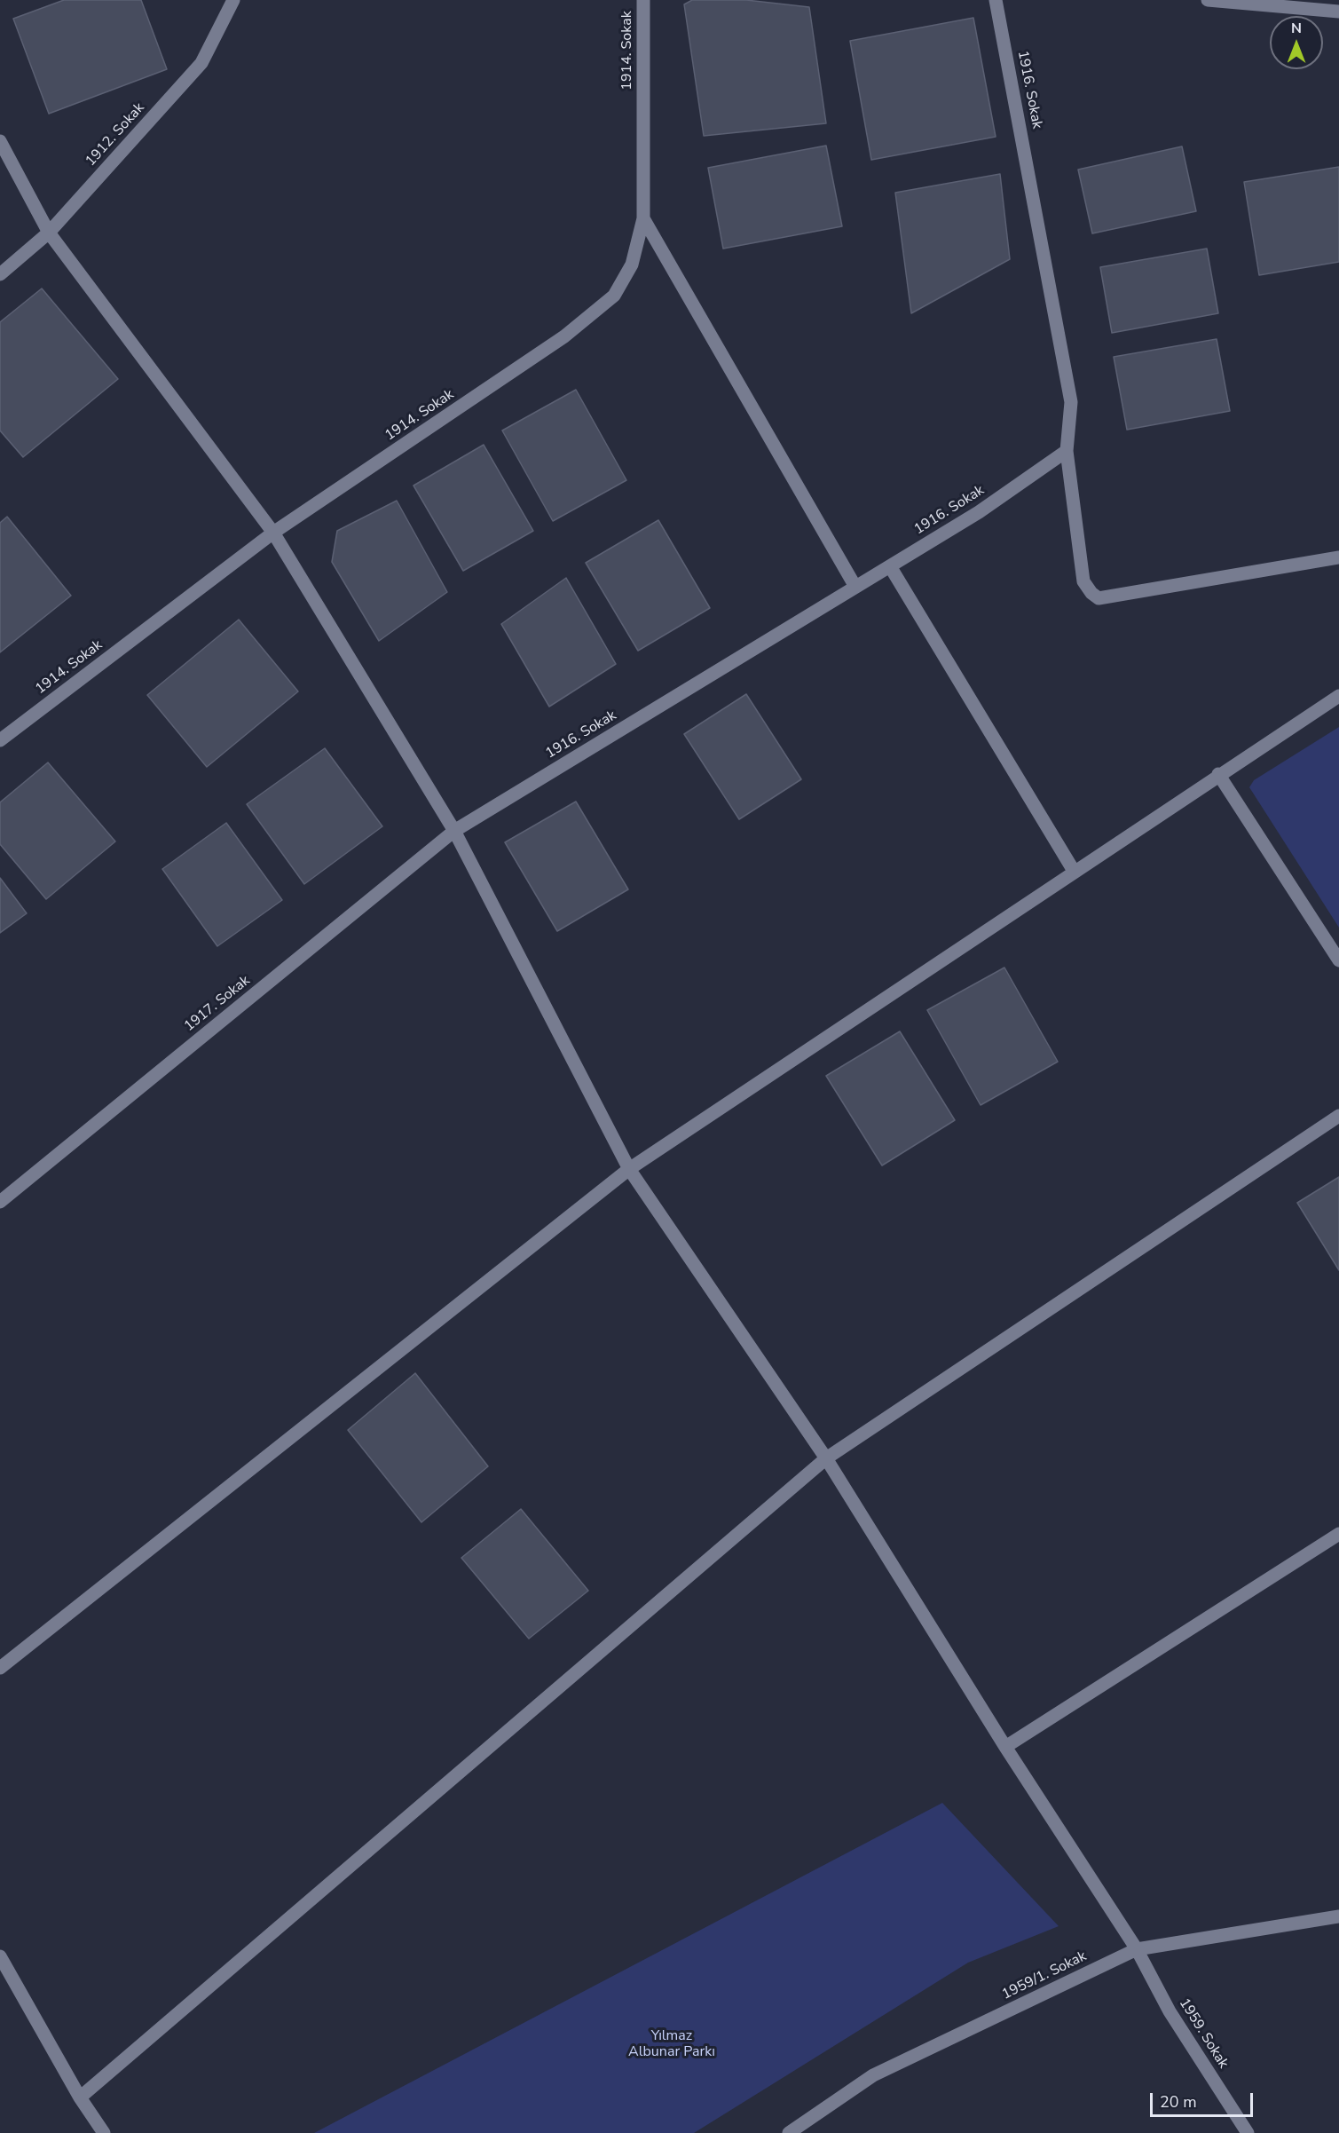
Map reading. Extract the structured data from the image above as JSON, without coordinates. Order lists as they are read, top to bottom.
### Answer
{
  "streets": {
    "street": [
      "1914. Sokak",
      "1916. Sokak",
      "1912. Sokak",
      "1917. Sokak",
      "1959/1. Sokak",
      "1959. Sokak"
    ]
  },
  "crossings": [
    ["1914. Sokak", "1959. Sokak"],
    ["1916. Sokak", "1917. Sokak"],
    ["1916. Sokak", "1959. Sokak"],
    ["1912. Sokak", "1959. Sokak"],
    ["1917. Sokak", "1959. Sokak"],
    ["1959/1. Sokak", "1959. Sokak"]
  ],
  "parks": ["Yılmaz Albunar Parkı"],
  "scale_bar": "20 m",
  "north": "top"
}
